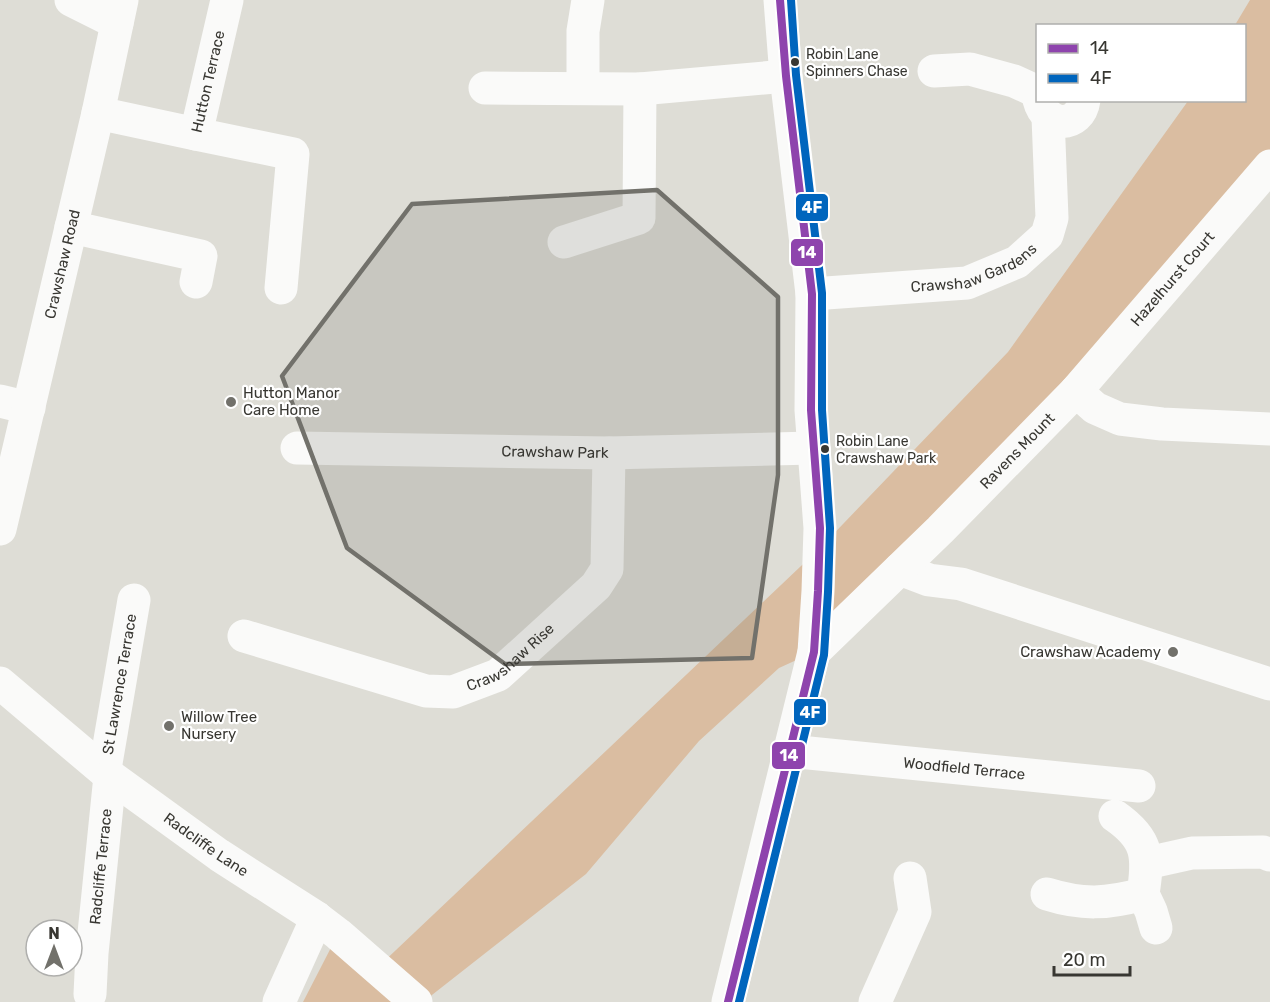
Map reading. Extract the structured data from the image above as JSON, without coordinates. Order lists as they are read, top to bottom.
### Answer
{
  "streets": {
    "street": [
      "Hutton Terrace",
      "Crawshaw Gardens",
      "Crawshaw Road",
      "Hazelhurst Court",
      "Ravens Mount",
      "Crawshaw Park",
      "Crawshaw Rise",
      "St Lawrence Terrace",
      "Woodfield Terrace",
      "Radcliffe Lane",
      "Radcliffe Terrace"
    ]
  },
  "crossings": [
    ["Hutton Terrace", "Crawshaw Road"],
    ["Hazelhurst Court", "Ravens Mount"],
    ["Crawshaw Park", "Crawshaw Rise"],
    ["St Lawrence Terrace", "Radcliffe Lane"],
    ["St Lawrence Terrace", "Radcliffe Terrace"],
    ["Radcliffe Lane", "Radcliffe Terrace"]
  ],
  "places": [
    "Robin Lane Spinners Chase",
    "Hutton Manor Care Home",
    "Robin Lane Crawshaw Park",
    "Crawshaw Academy",
    "Willow Tree Nursery"
  ],
  "lines": ["transit line 14", "transit line 4F"],
  "legend": ["14", "4F"],
  "scale_bar": "20 m",
  "north": "top"
}
